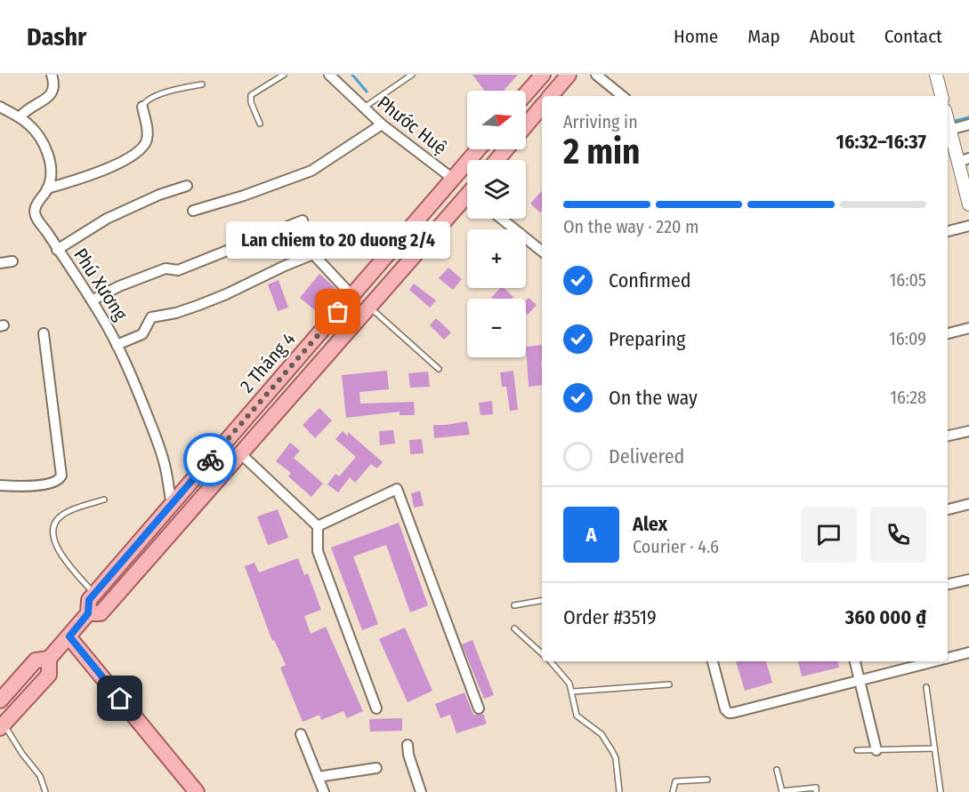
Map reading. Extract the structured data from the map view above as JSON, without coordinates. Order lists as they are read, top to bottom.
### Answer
{
  "streets": {
    "main road": ["2 Tháng 4"],
    "street": ["Phước Huệ", "Phú Xương"]
  },
  "crossings": [
    ["Phước Huệ", "2 Tháng 4"],
    ["Phú Xương", "2 Tháng 4"]
  ],
  "places": ["Lan chiem to 20 duong 2/4"],
  "north": "right",
  "page": {
    "header": "Dashr",
    "nav": [
      "Home",
      "Map",
      "About",
      "Contact"
    ],
    "map_buttons": ["+", "−"],
    "heading": ["2 min", "Arriving in", "16:32–16:37"],
    "panel": [
      "Alex",
      "Courier · 4.6",
      "Order #3519",
      "360 000 ₫"
    ],
    "bar": "On the way · 220 m",
    "bubble": "Lan chiem to 20 duong 2/4",
    "list": [
      ["Confirmed", "16:05"],
      ["Preparing", "16:09"],
      ["On the way", "16:28"],
      "Delivered"
    ],
    "round": "A"
  }
}
